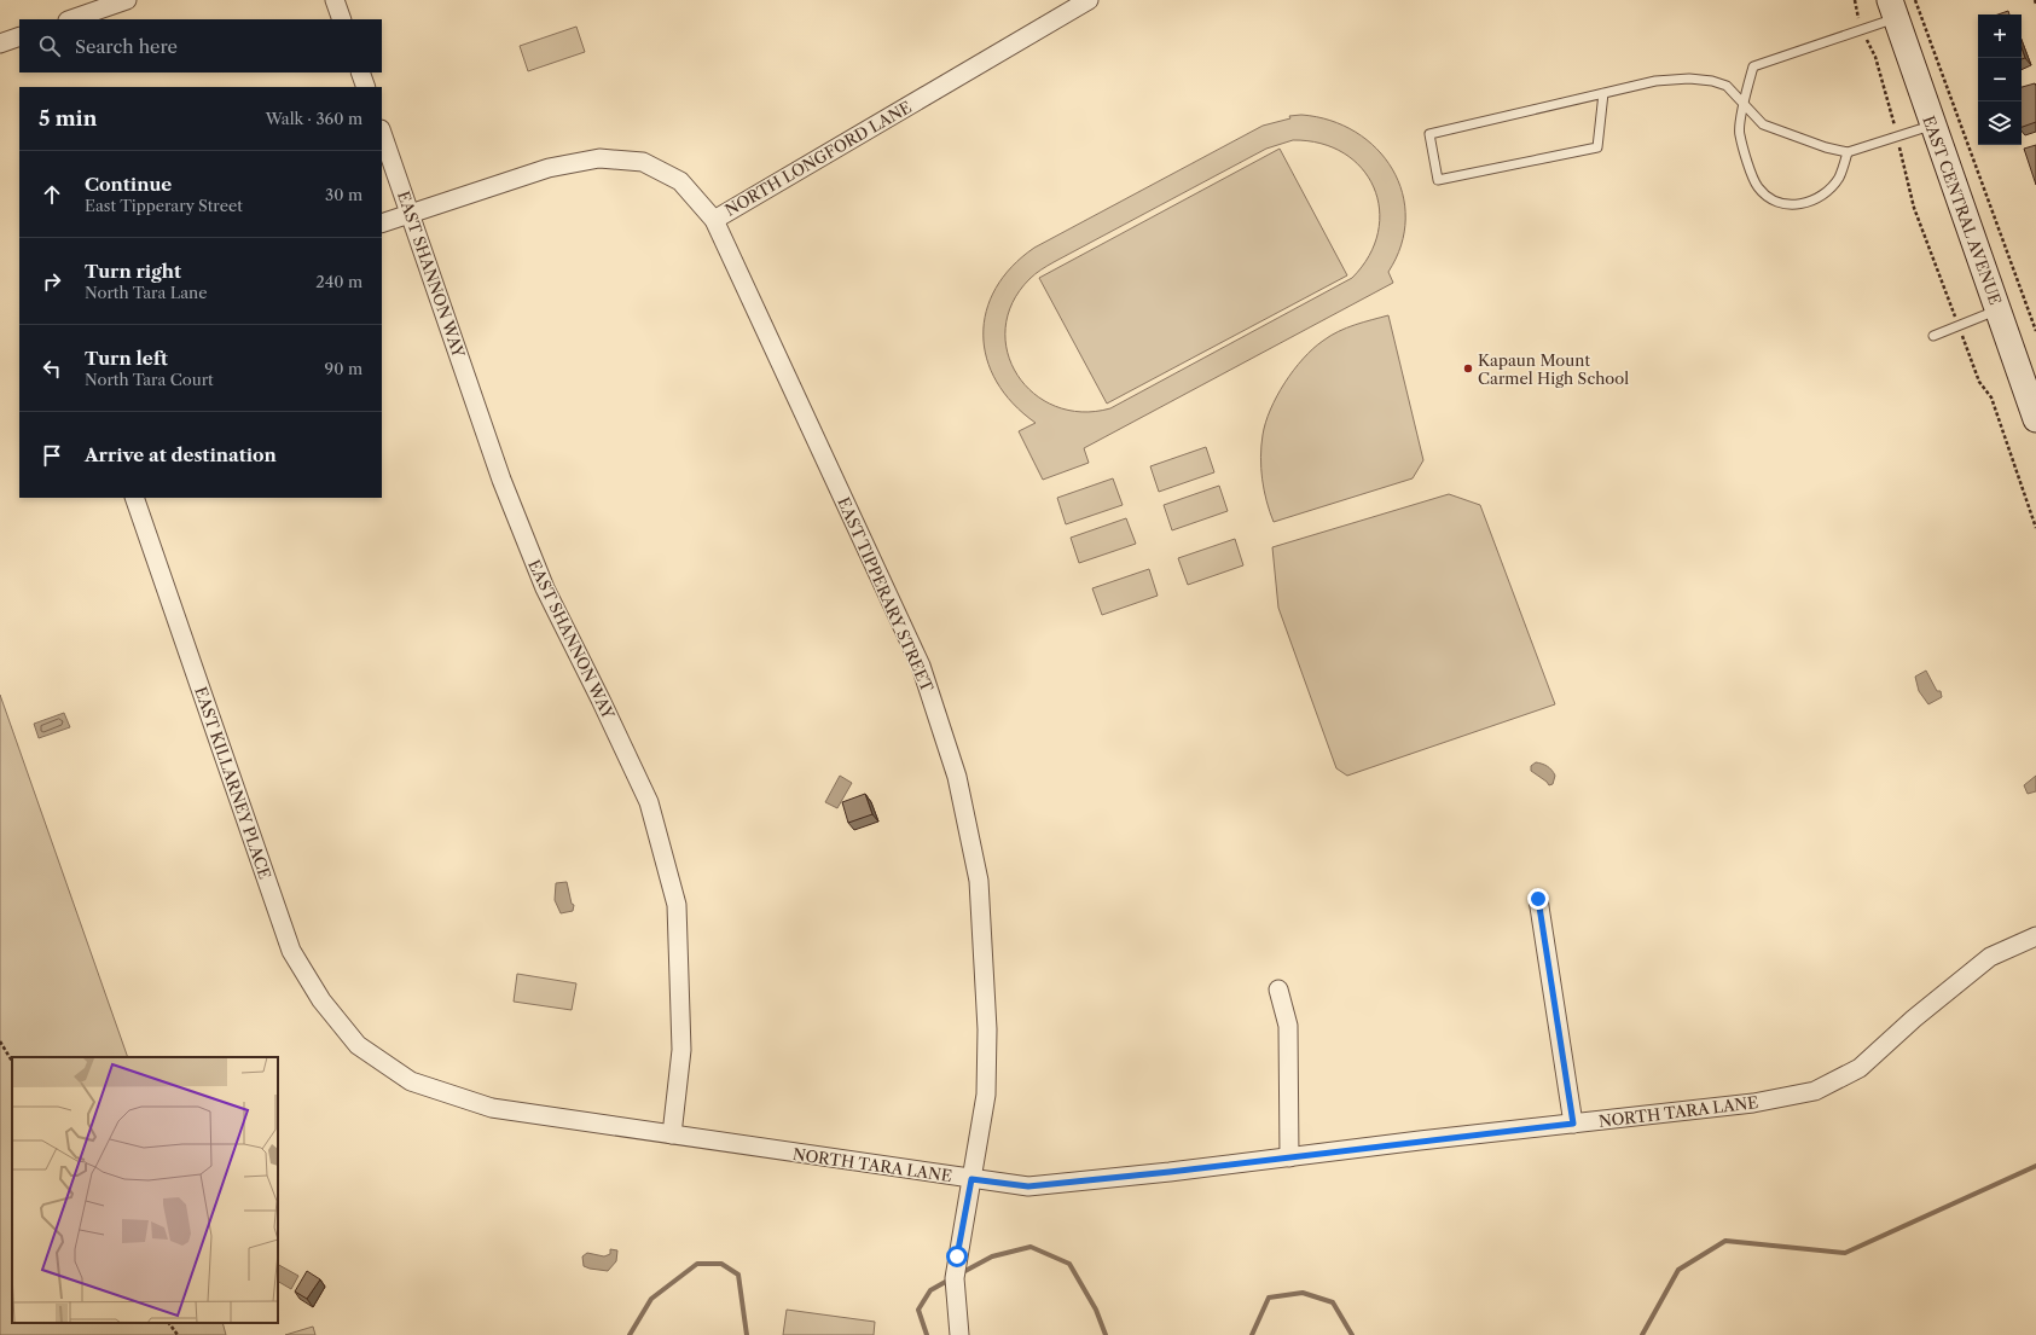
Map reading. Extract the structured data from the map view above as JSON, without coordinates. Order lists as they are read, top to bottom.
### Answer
{
  "streets": {
    "main road": ["EAST CENTRAL AVENUE"],
    "street": [
      "NORTH LONGFORD LANE",
      "EAST SHANNON WAY",
      "EAST TIPPERARY STREET",
      "EAST KILLARNEY PLACE",
      "NORTH TARA LANE"
    ]
  },
  "crossings": [
    ["NORTH LONGFORD LANE", "EAST SHANNON WAY"],
    ["NORTH LONGFORD LANE", "EAST TIPPERARY STREET"],
    ["EAST SHANNON WAY", "NORTH TARA LANE"],
    ["EAST TIPPERARY STREET", "NORTH TARA LANE"],
    ["EAST KILLARNEY PLACE", "NORTH TARA LANE"]
  ],
  "places": ["Kapaun Mount Carmel High School"],
  "page": {
    "map_buttons": ["+", "−"],
    "search": "Search here",
    "heading": ["5 min", "Walk · 360 m"],
    "list": [
      ["Continue", "East Tipperary Street", "30 m"],
      ["Turn right", "North Tara Lane", "240 m"],
      ["Turn left", "North Tara Court", "90 m"],
      "Arrive at destination"
    ]
  }
}
